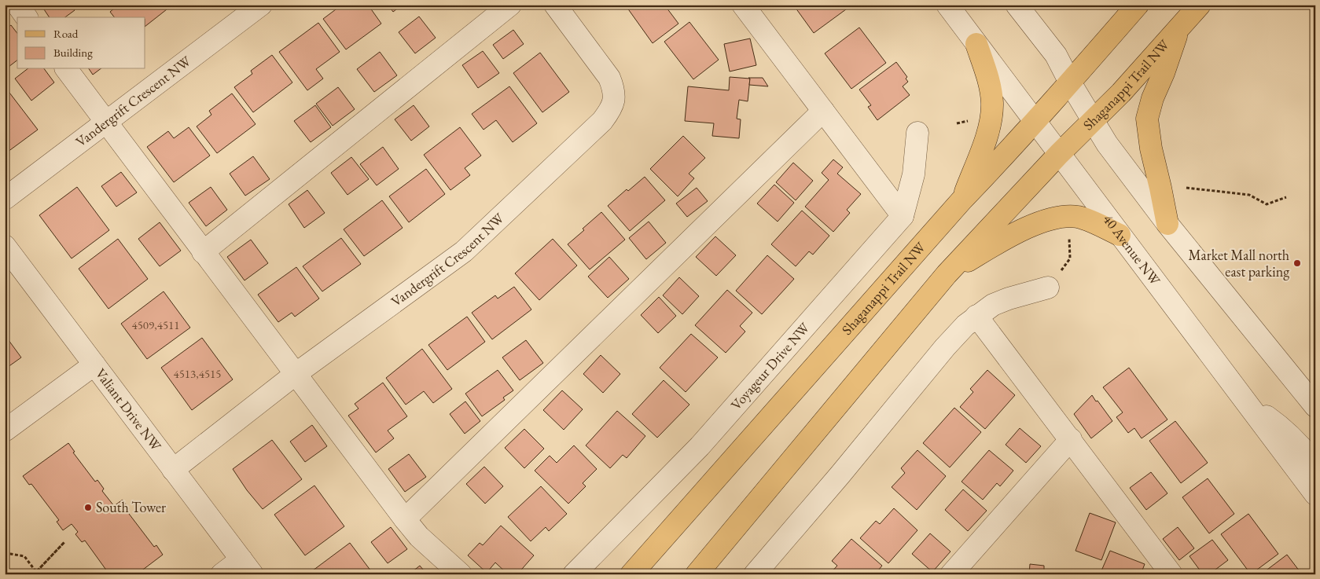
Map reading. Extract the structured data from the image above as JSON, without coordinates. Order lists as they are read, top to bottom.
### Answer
{
  "streets": {
    "main road": ["Shaganappi Trail NW"],
    "street": [
      "Vandergrift Crescent NW",
      "40 Avenue NW",
      "Voyageur Drive NW",
      "Valiant Drive NW"
    ]
  },
  "crossings": [
    ["Shaganappi Trail NW", "40 Avenue NW"],
    ["Vandergrift Crescent NW", "Valiant Drive NW"]
  ],
  "places": ["Market Mall north east parking", "South Tower"],
  "house_numbers": ["4509,4511", "4513,4515"],
  "legend": ["Road", "Building"]
}
